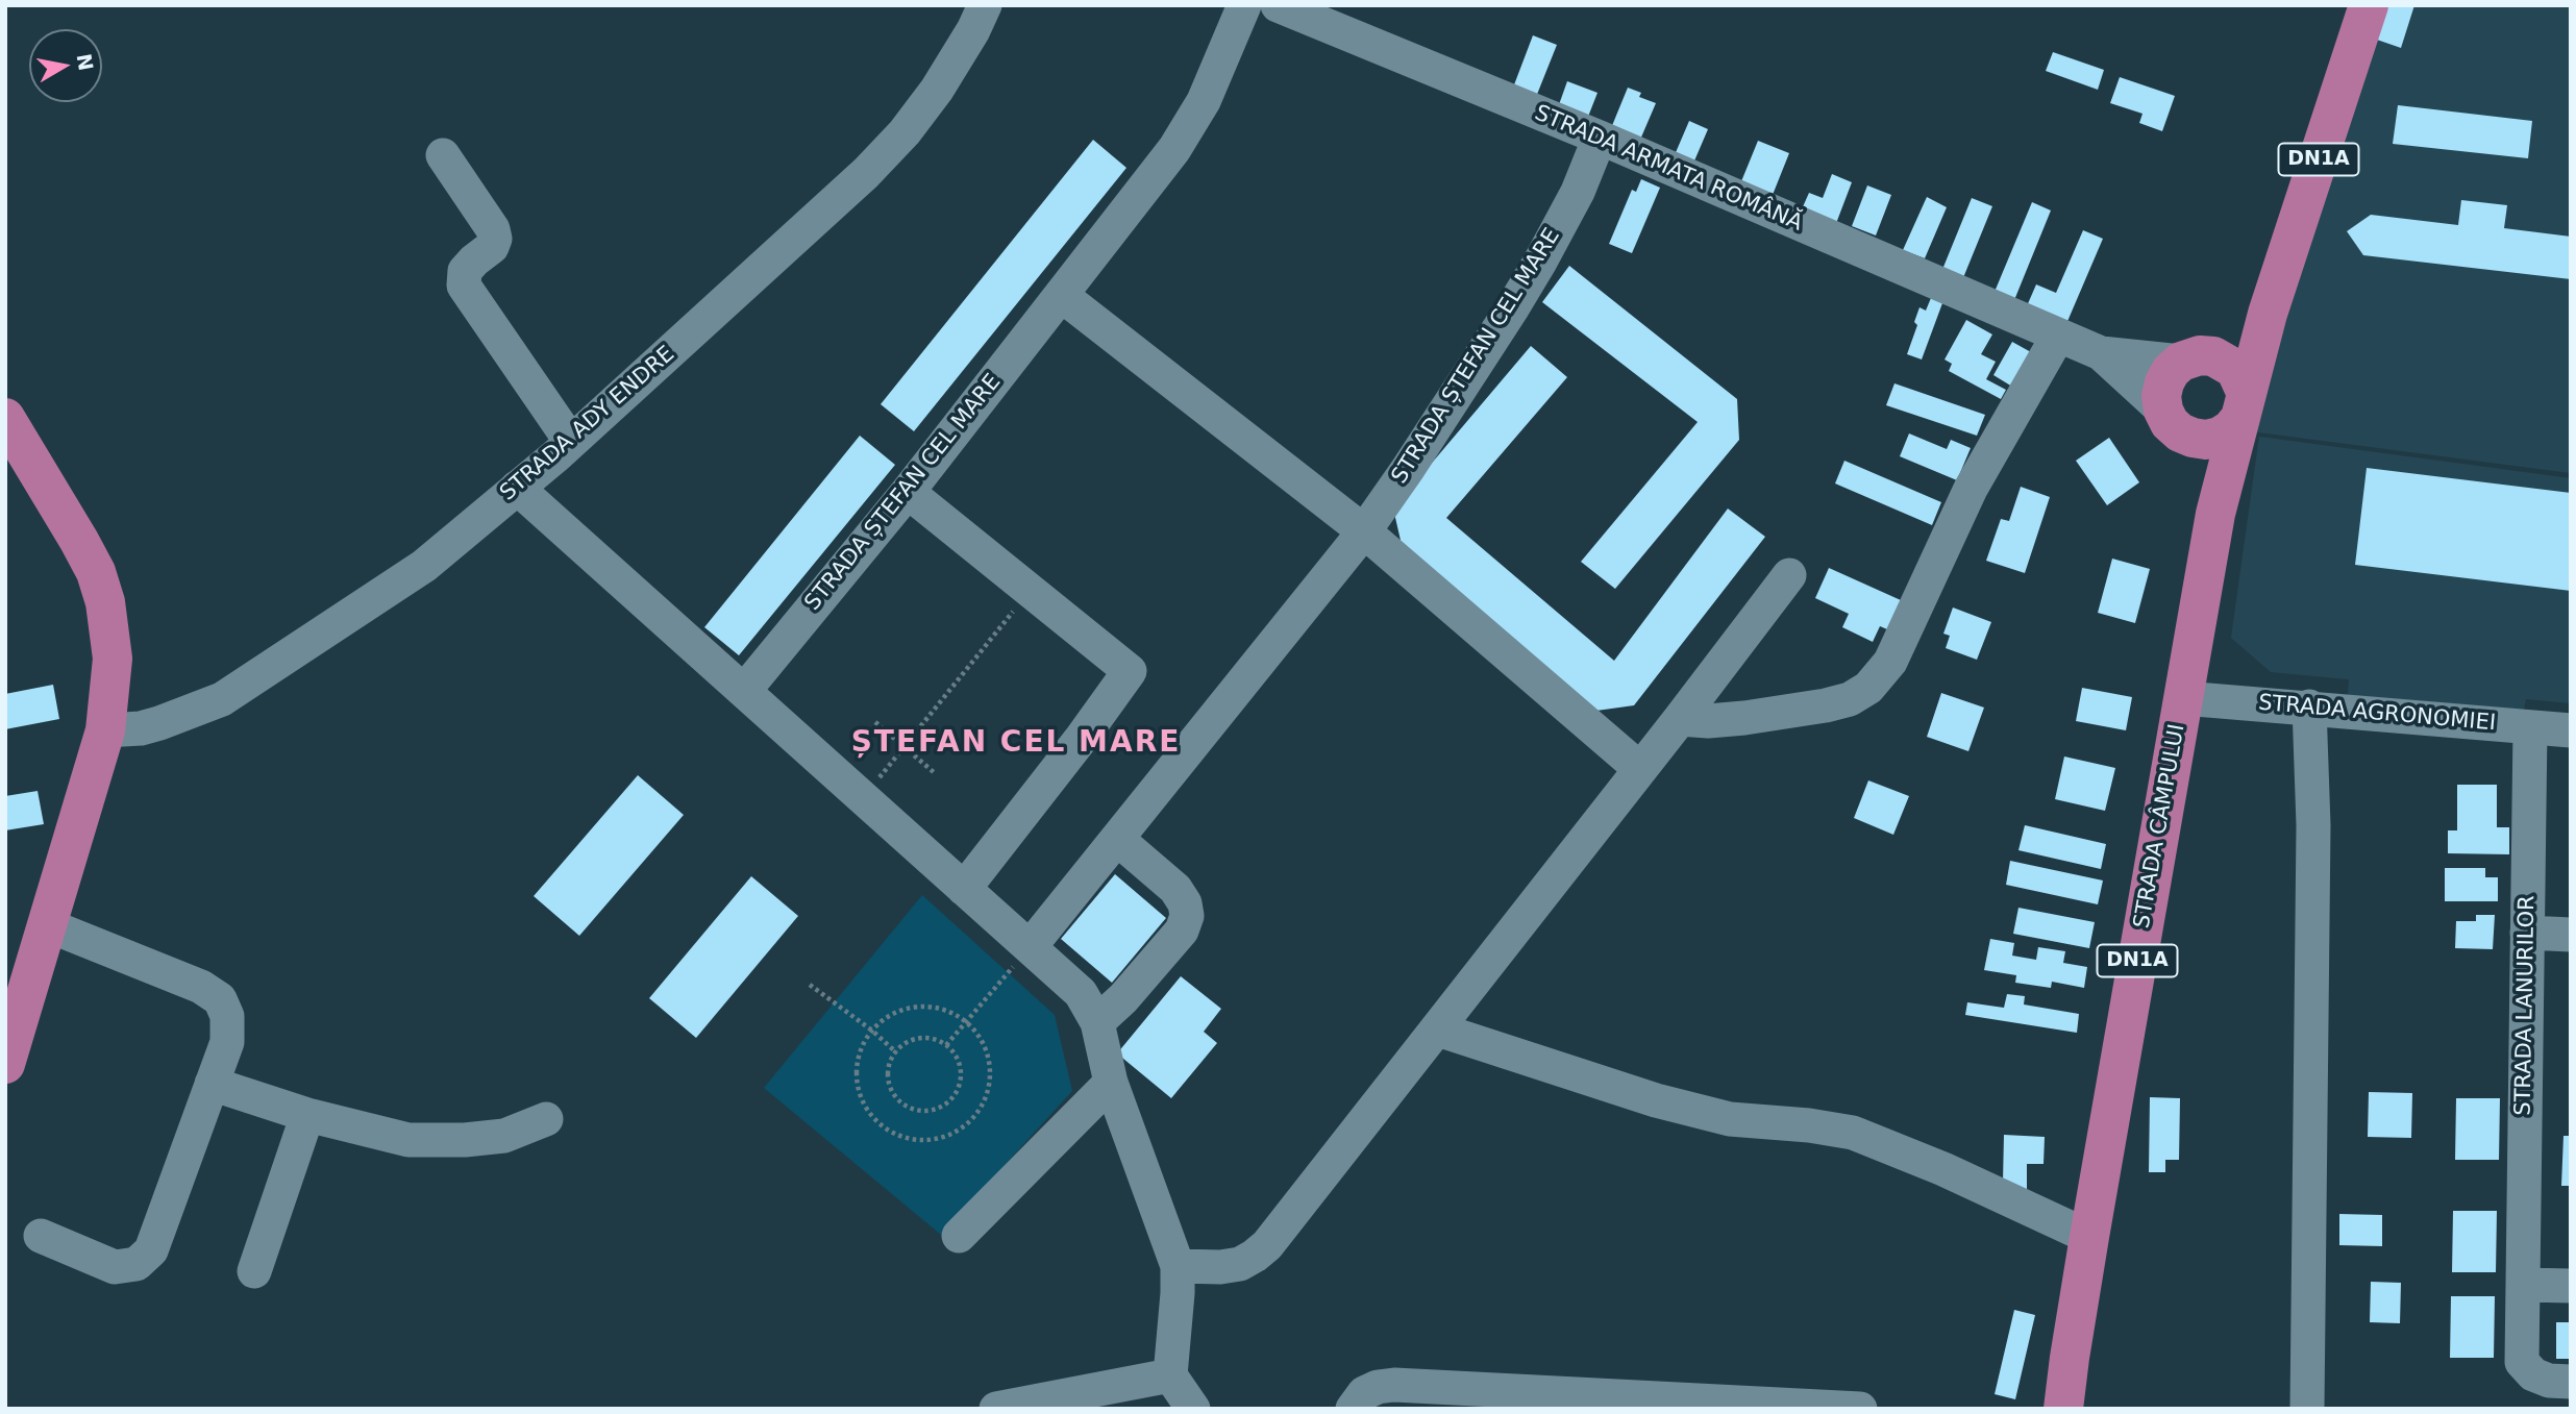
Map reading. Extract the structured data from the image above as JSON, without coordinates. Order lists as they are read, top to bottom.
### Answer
{
  "streets": {
    "main road": ["DN1A", "STRADA CÂMPULUI"],
    "street": [
      "STRADA ARMATA ROMÂNĂ",
      "STRADA ȘTEFAN CEL MARE",
      "STRADA ADY ENDRE",
      "STRADA AGRONOMIEI",
      "STRADA LANURILOR"
    ]
  },
  "crossings": [
    ["STRADA ARMATA ROMÂNĂ", "STRADA ȘTEFAN CEL MARE"],
    ["STRADA ARMATA ROMÂNĂ", "STRADA CÂMPULUI"],
    ["STRADA AGRONOMIEI", "STRADA CÂMPULUI"],
    ["STRADA AGRONOMIEI", "STRADA LANURILOR"]
  ],
  "districts": ["ȘTEFAN CEL MARE"],
  "north": "right"
}
